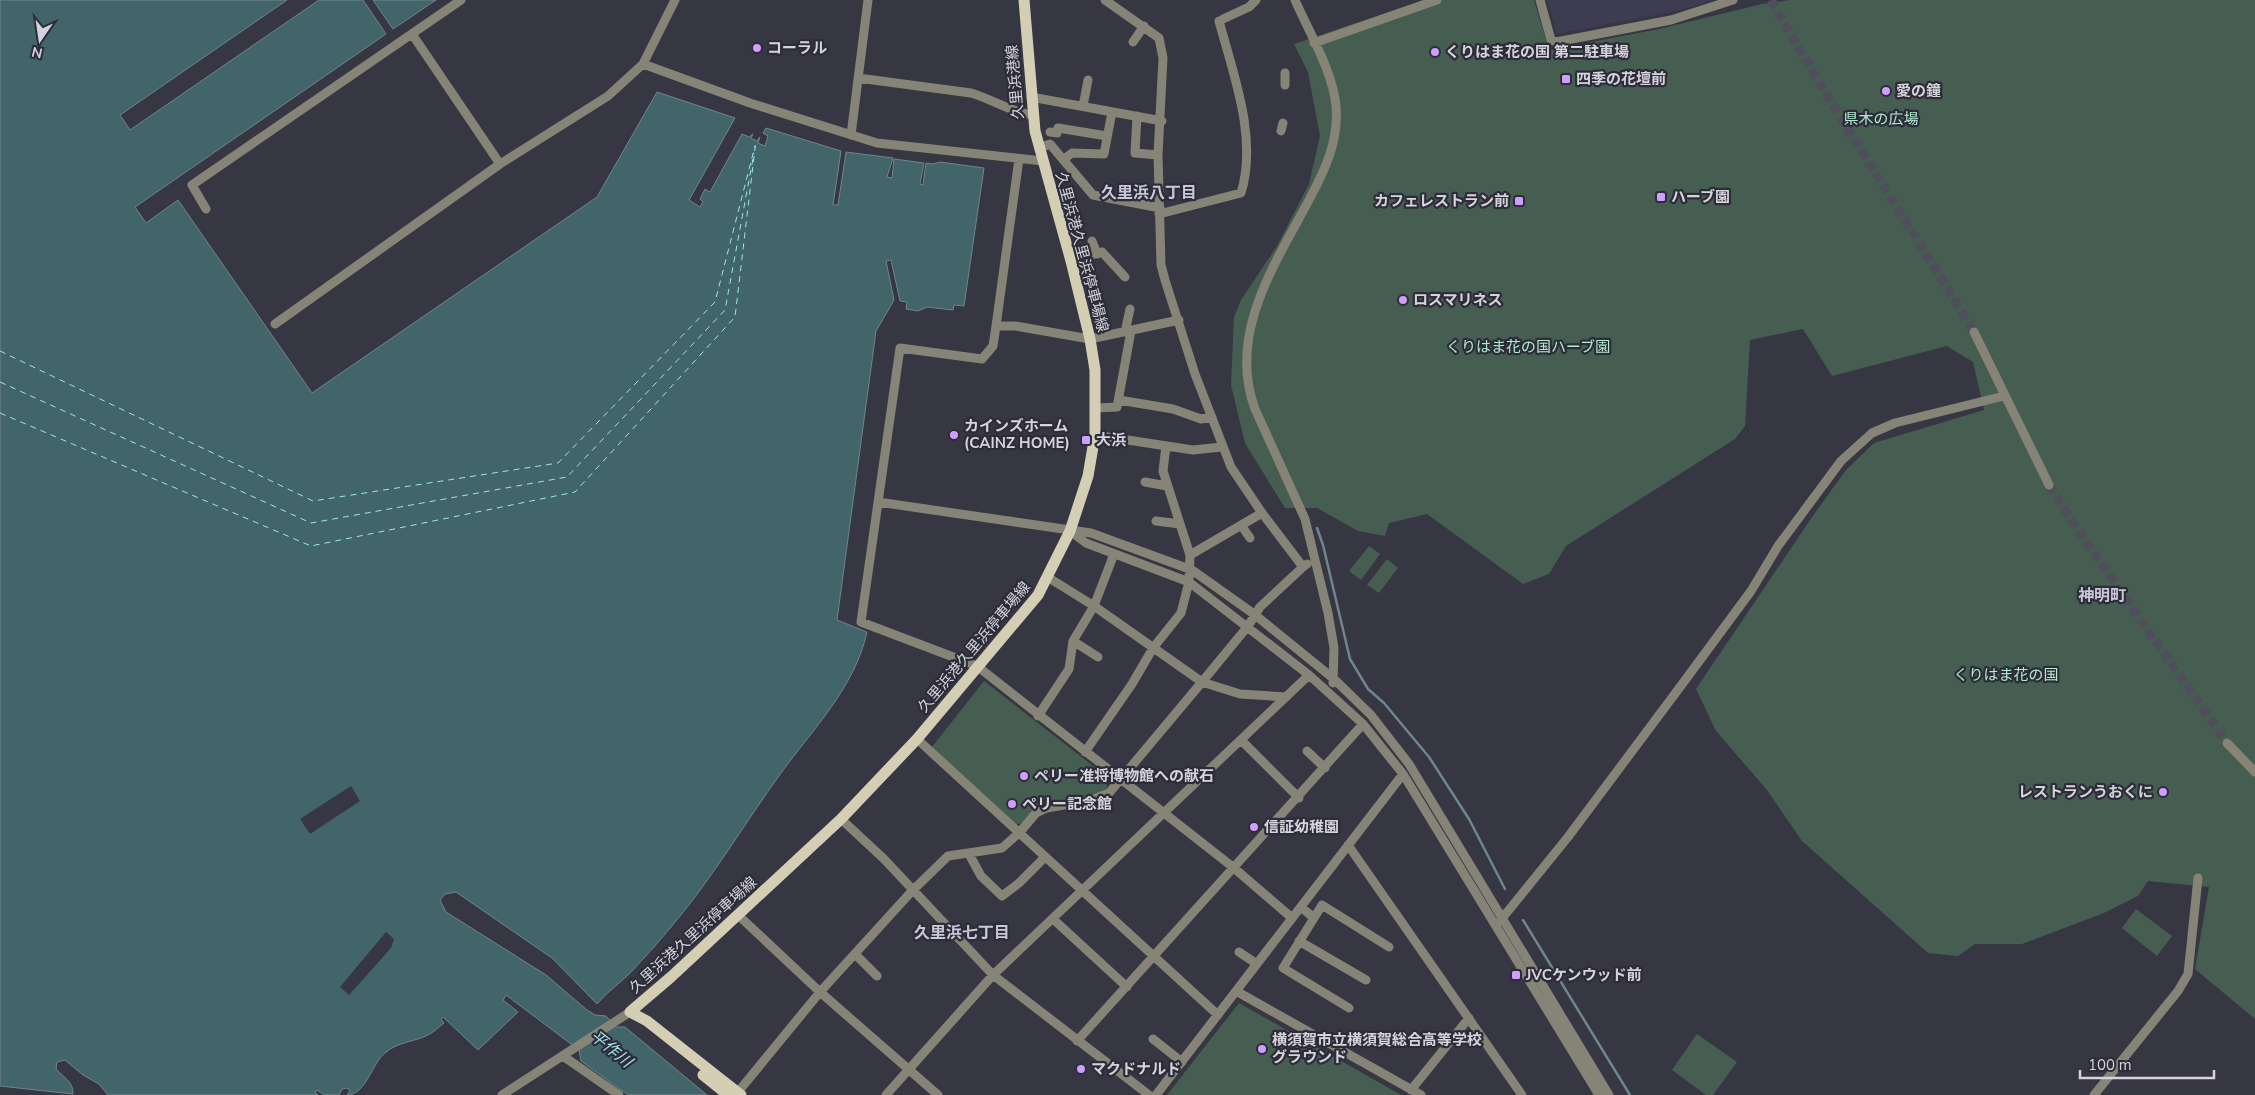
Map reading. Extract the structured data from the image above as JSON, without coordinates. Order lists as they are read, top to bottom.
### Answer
{
  "streets": {
    "main road": ["久里浜港線", "久里浜港久里浜停車場線"]
  },
  "crossings": [
    ["久里浜港線", "久里浜港久里浜停車場線"]
  ],
  "districts": ["久里浜八丁目", "神明町", "久里浜七丁目"],
  "water": ["平作川"],
  "parks": ["県木の広場", "くりはま花の国ハーブ園", "くりはま花の国"],
  "places": {
    "other": [
      "コーラル",
      "くりはま花の国 第二駐車場",
      "愛の鐘",
      "ロスマリネス",
      "カインズホーム (CAINZ HOME)",
      "ペリー准将博物館への献石",
      "レストランうおくに",
      "ペリー記念館",
      "信証幼稚園",
      "横須賀市立横須賀総合高等学校 グラウンド",
      "マクドナルド"
    ],
    "transit": [
      "四季の花壇前",
      "ハーブ園",
      "カフェレストラン前",
      "大浜",
      "JVCケンウッド前"
    ]
  },
  "scale_bar": "100 m",
  "north": "bottom"
}
